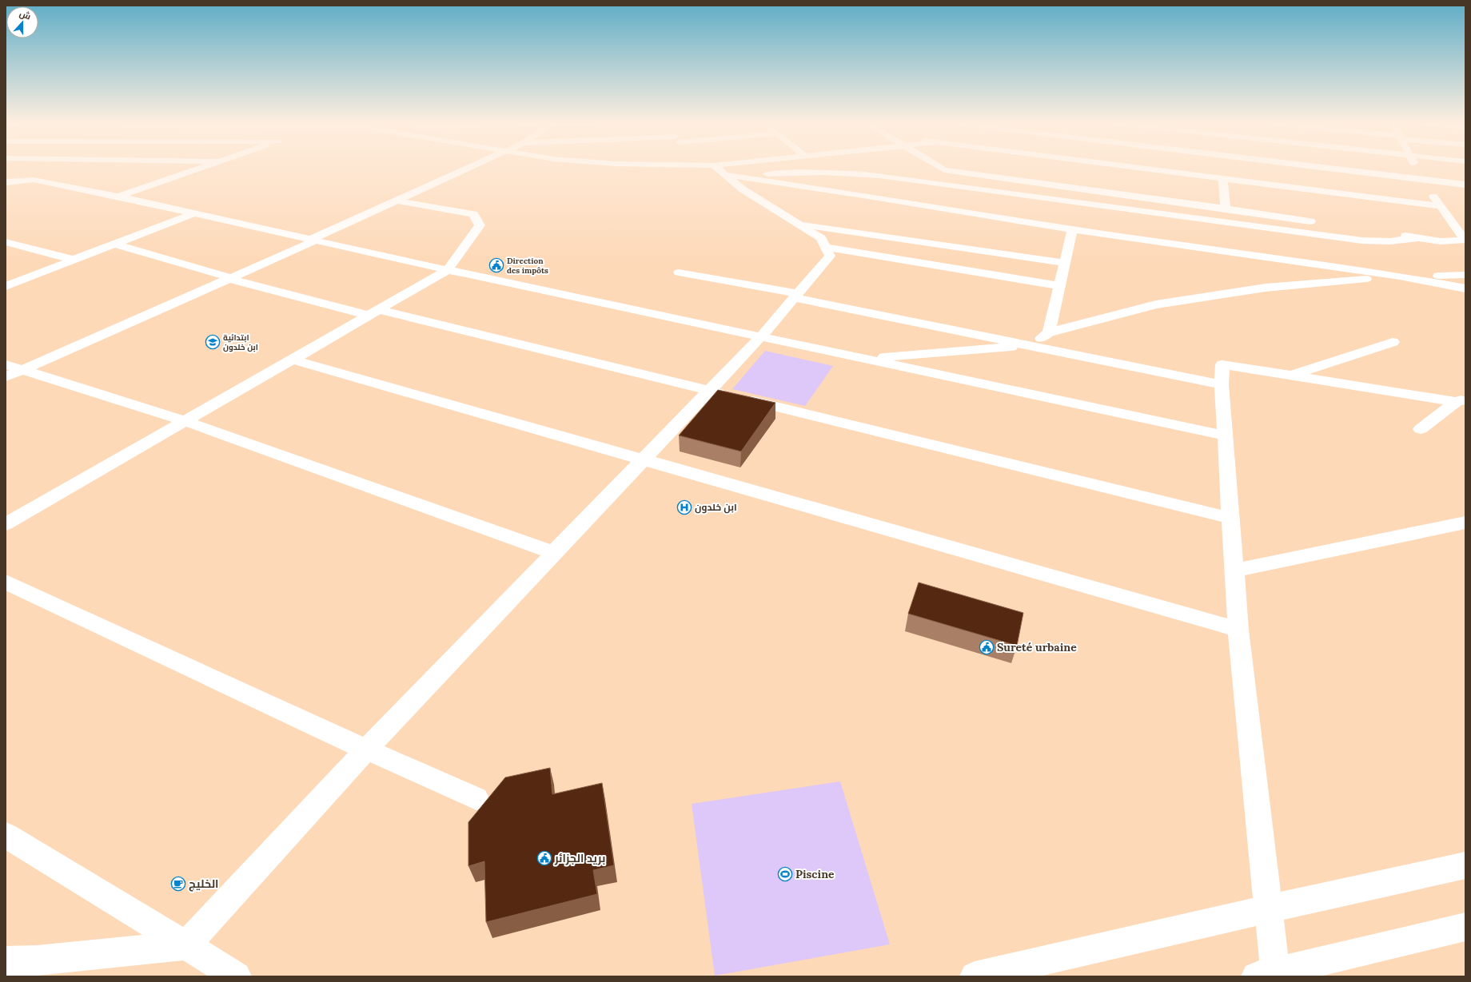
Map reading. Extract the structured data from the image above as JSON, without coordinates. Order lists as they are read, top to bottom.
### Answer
{
  "places": {
    "public building": ["Direction des impôts", "Sureté urbaine", "بريد الجزائر"],
    "school or university": ["ابتدائية ابن خلدون"],
    "hospital": ["ابن خلدون"],
    "sports": ["Piscine"],
    "cafe": ["الخليج"]
  },
  "north": "top"
}
